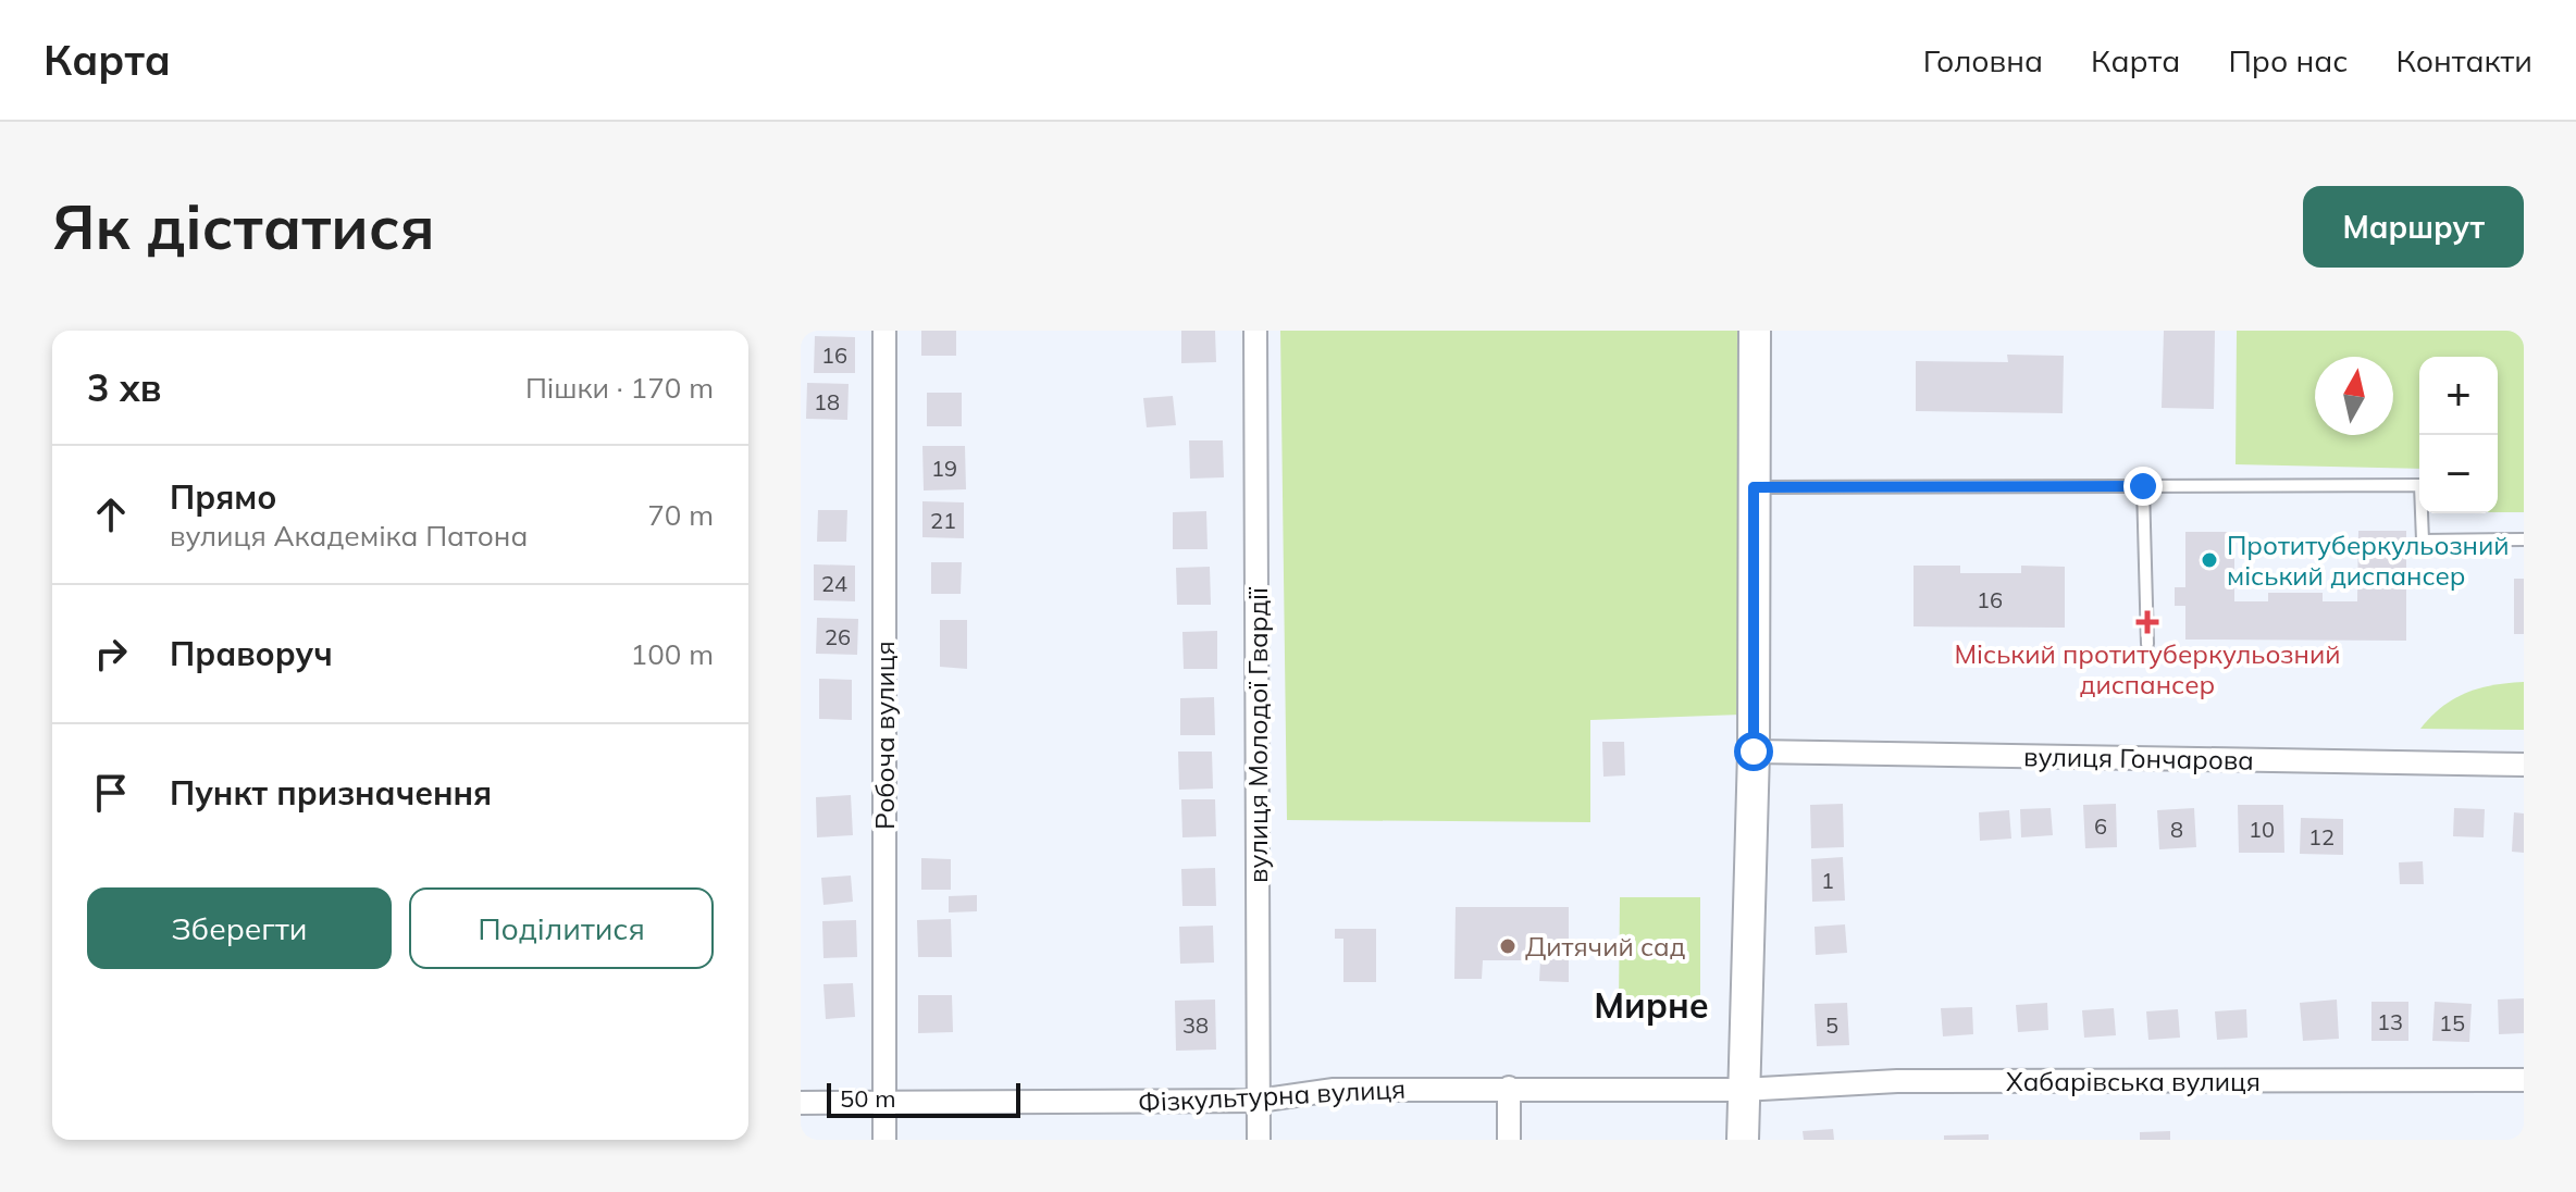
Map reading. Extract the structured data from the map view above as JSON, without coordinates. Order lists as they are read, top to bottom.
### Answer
{
  "streets": {
    "street": [
      "Робоча вулиця",
      "вулиця Молодої Гвардії",
      "вулиця Гончарова",
      "Хабарівська вулиця",
      "Фізкультурна вулиця"
    ]
  },
  "crossings": [
    ["Робоча вулиця", "Фізкультурна вулиця"],
    ["вулиця Молодої Гвардії", "Фізкультурна вулиця"],
    ["Хабарівська вулиця", "Фізкультурна вулиця"]
  ],
  "districts": ["Мирне"],
  "places": {
    "other": ["Протитуберкульозний міський диспансер", "Дитячий сад"],
    "health": ["Міський протитуберкульозний диспансер"]
  },
  "house_numbers": [
    "16",
    "18",
    "19",
    "21",
    "24",
    "16",
    "26",
    "6",
    "8",
    "10",
    "12",
    "1",
    "13",
    "15",
    "38",
    "5"
  ],
  "scale_bar": "50 m",
  "north": "top",
  "page": {
    "header": "Карта",
    "nav": [
      "Головна",
      "Карта",
      "Про нас",
      "Контакти"
    ],
    "buttons": [
      "Маршрут",
      ["Зберегти", "Поділитися"]
    ],
    "title": "Як дістатися",
    "heading": ["3 хв", "Пішки · 170 m"],
    "map_buttons": ["+", "−"],
    "list": [
      ["Прямо", "вулиця Академіка Патона", "70 m"],
      ["Праворуч", "100 m"],
      "Пункт призначення"
    ],
    "scale": "50 m"
  }
}
